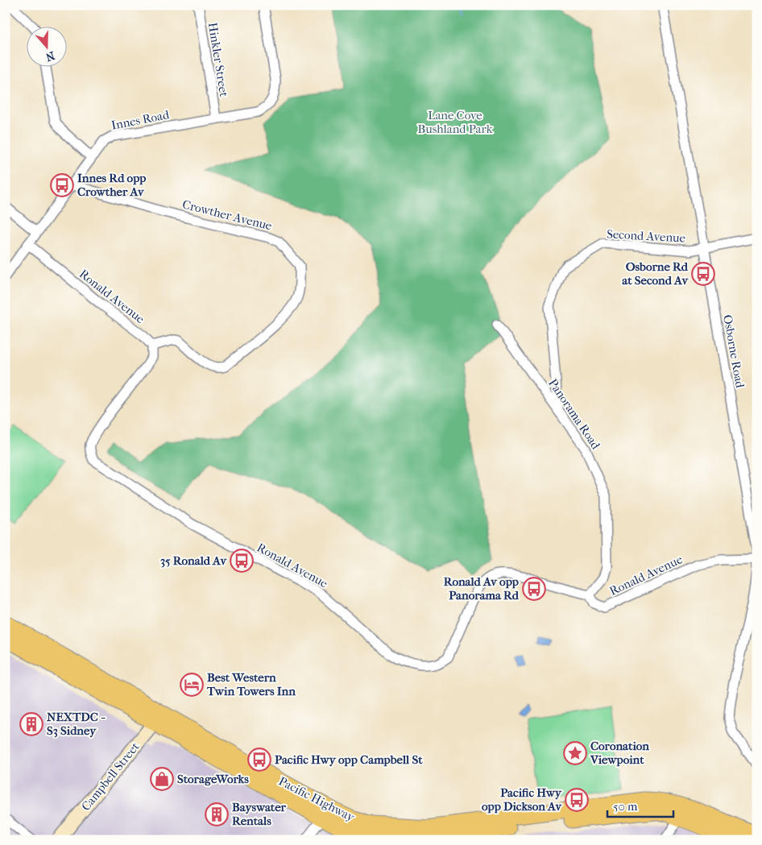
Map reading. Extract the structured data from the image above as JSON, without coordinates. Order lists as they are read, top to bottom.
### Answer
{
  "streets": {
    "main road": ["Pacific Highway"],
    "street": [
      "Hinkler Street",
      "Innes Road",
      "Crowther Avenue",
      "Second Avenue",
      "Ronald Avenue",
      "Osborne Road",
      "Panorama Road",
      "Campbell Street"
    ]
  },
  "crossings": [
    ["Hinkler Street", "Innes Road"],
    ["Innes Road", "Crowther Avenue"],
    ["Innes Road", "Ronald Avenue"],
    ["Crowther Avenue", "Ronald Avenue"],
    ["Second Avenue", "Osborne Road"],
    ["Second Avenue", "Panorama Road"],
    ["Ronald Avenue", "Osborne Road"],
    ["Ronald Avenue", "Panorama Road"],
    ["Campbell Street", "Pacific Highway"]
  ],
  "parks": ["Lane Cove Bushland Park"],
  "places": {
    "bus stop": [
      "Innes Rd opp Crowther Av",
      "Osborne Rd at Second Av",
      "35 Ronald Av",
      "Ronald Av opp Panorama Rd",
      "Pacific Hwy opp Campbell St",
      "Pacific Hwy opp Dickson Av"
    ],
    "hotel": ["Best Western Twin Towers Inn"],
    "building": ["NEXTDC - S3 Sidney", "Bayswater Rentals"],
    "place": ["Coronation Viewpoint"],
    "shop": ["StorageWorks"]
  },
  "scale_bar": "50 m",
  "north": "bottom"
}
